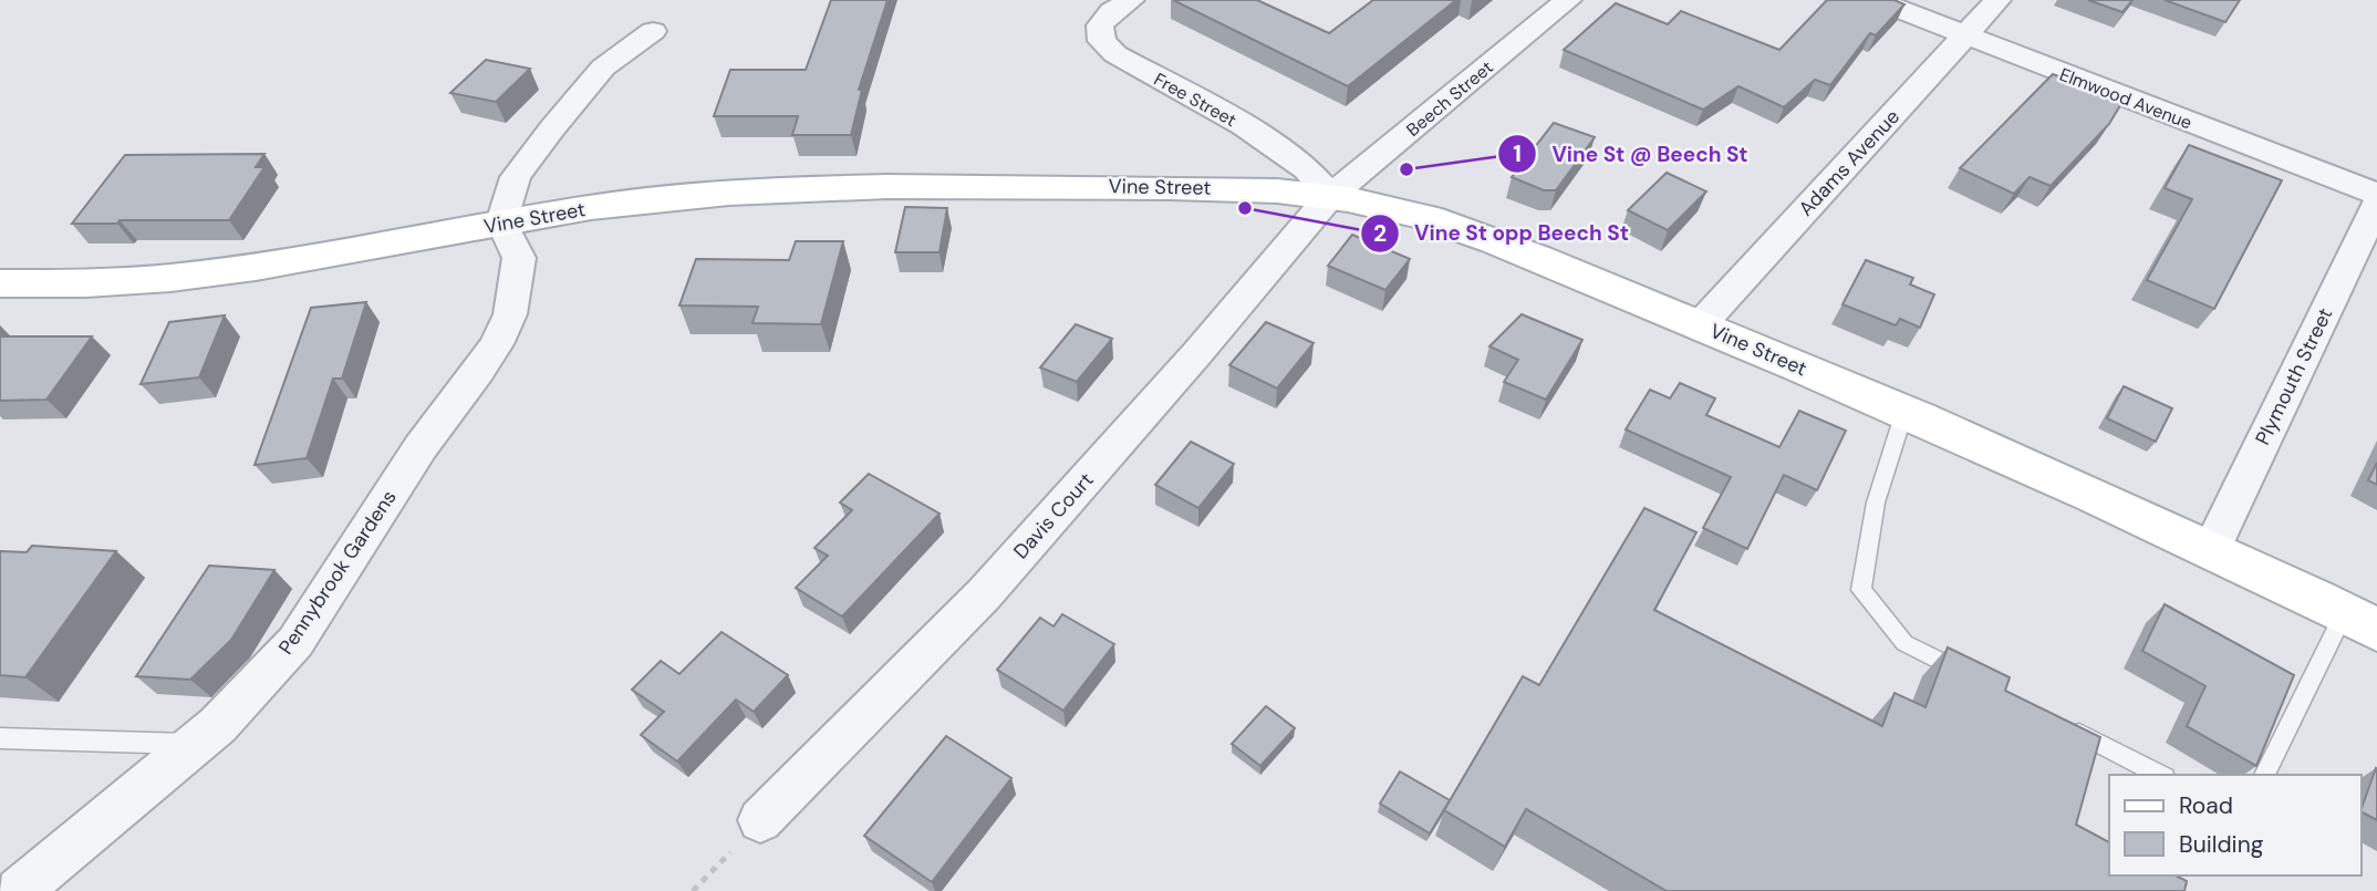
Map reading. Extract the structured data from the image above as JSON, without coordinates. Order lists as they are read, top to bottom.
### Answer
{
  "streets": {
    "street": [
      "Beech Street",
      "Elmwood Avenue",
      "Free Street",
      "Adams Avenue",
      "Vine Street",
      "Plymouth Street",
      "Davis Court",
      "Pennybrook Gardens"
    ]
  },
  "crossings": [
    ["Beech Street", "Free Street"],
    ["Beech Street", "Vine Street"],
    ["Beech Street", "Davis Court"],
    ["Elmwood Avenue", "Adams Avenue"],
    ["Free Street", "Vine Street"],
    ["Free Street", "Davis Court"],
    ["Adams Avenue", "Vine Street"],
    ["Vine Street", "Plymouth Street"],
    ["Vine Street", "Davis Court"],
    ["Vine Street", "Pennybrook Gardens"]
  ],
  "places": ["Vine St @ Beech St", "Vine St opp Beech St"],
  "legend": ["Road", "Building"]
}
